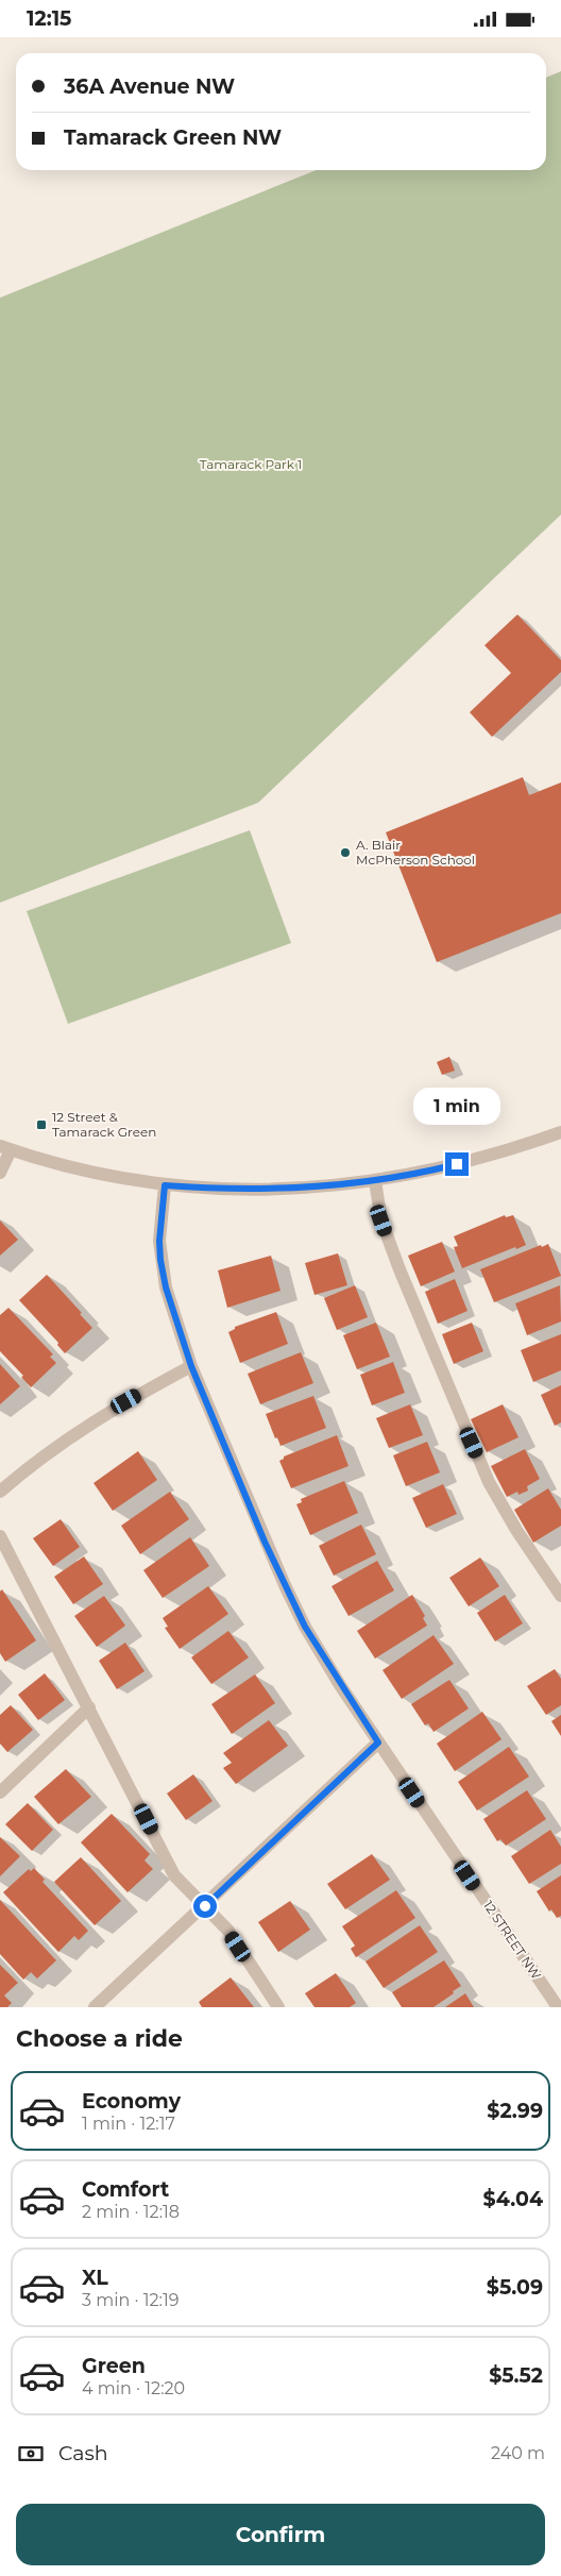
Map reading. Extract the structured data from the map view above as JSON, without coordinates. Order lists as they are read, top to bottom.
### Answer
{
  "streets": {
    "street": ["12 STREET NW"]
  },
  "parks": ["Tamarack Park 1"],
  "places": {
    "other": ["A. Blair McPherson School"],
    "transit": ["12 Street & Tamarack Green"]
  },
  "page": {
    "status": "12:15",
    "banner": ["36A Avenue NW", "Tamarack Green NW"],
    "bubble": "1 min",
    "heading": "Choose a ride",
    "list": [
      {
        "name": "Economy",
        "note": "1 min · 12:17",
        "value": "$2.99"
      },
      {
        "name": "Comfort",
        "note": "2 min · 12:18",
        "value": "$4.04"
      },
      {
        "name": "XL",
        "note": "3 min · 12:19",
        "value": "$5.09"
      },
      {
        "name": "Green",
        "note": "4 min · 12:20",
        "value": "$5.52"
      }
    ],
    "pay": ["Cash", "240 m"],
    "buttons": "Confirm"
  }
}
